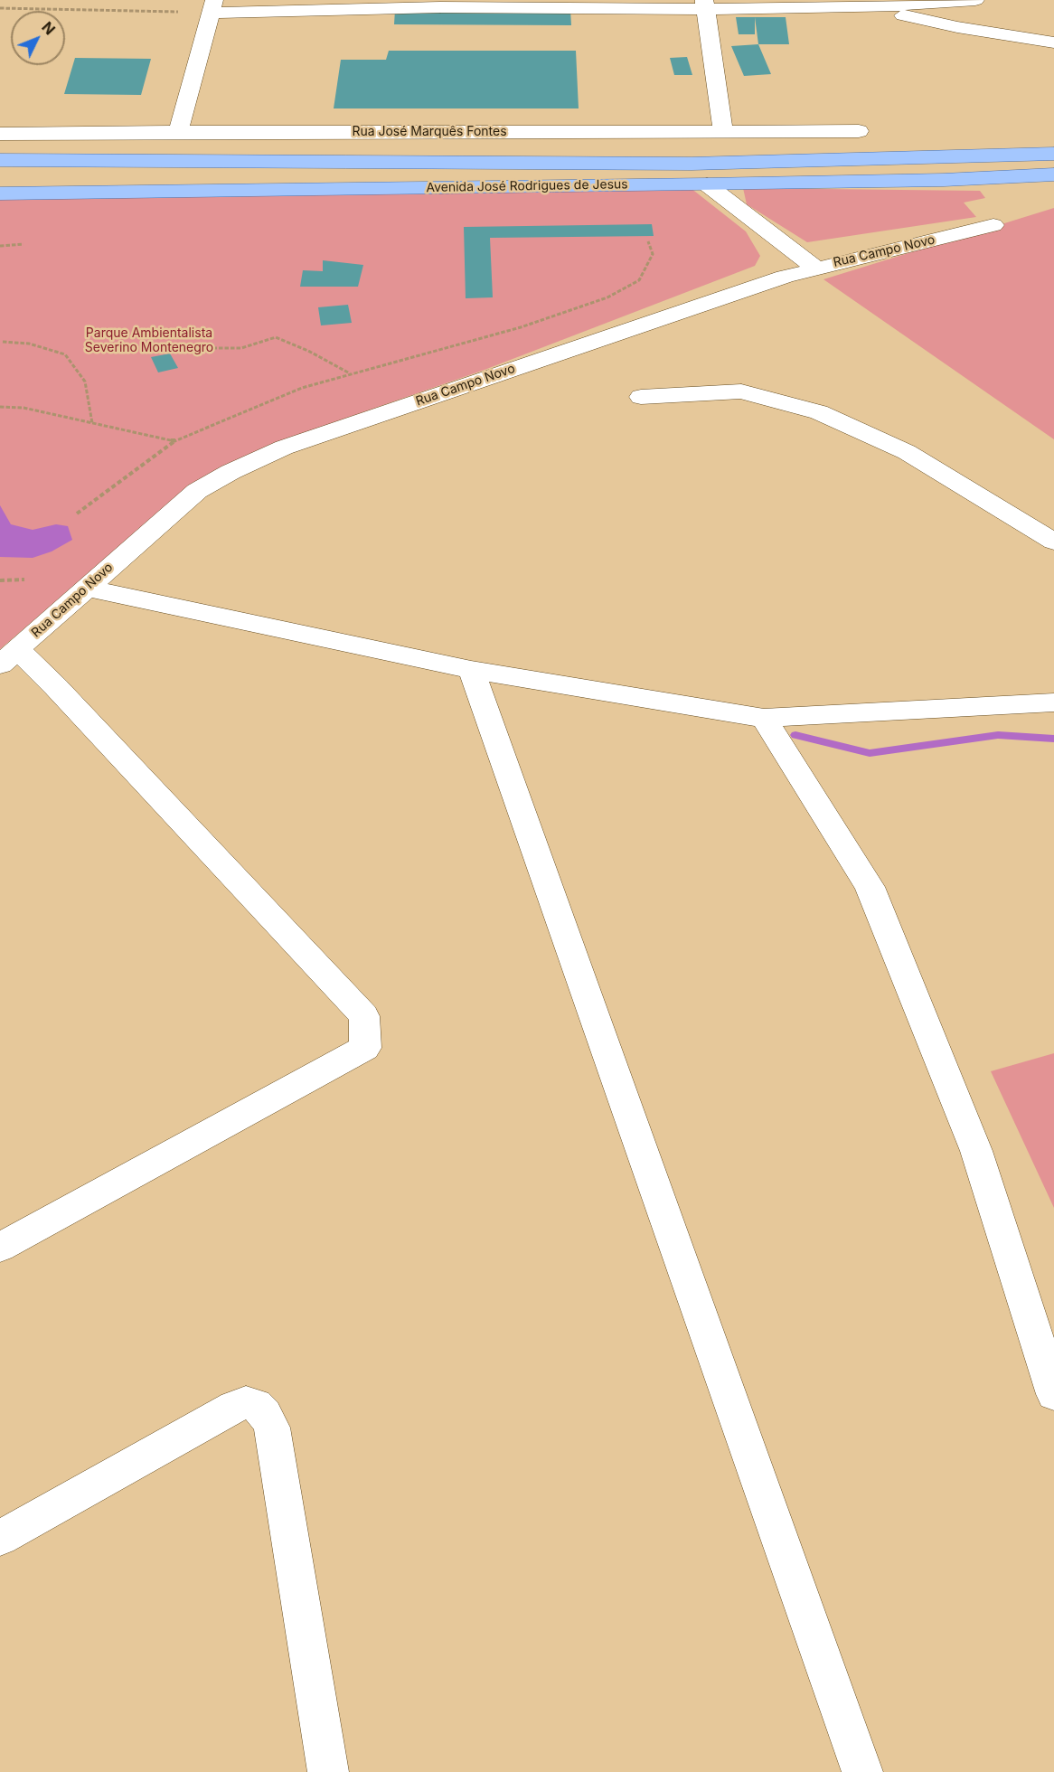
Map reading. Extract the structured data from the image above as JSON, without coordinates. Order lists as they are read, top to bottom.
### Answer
{
  "streets": {
    "main road": ["Avenida José Rodrigues de Jesus"],
    "street": ["Rua José Marquês Fontes", "Rua Campo Novo"]
  },
  "parks": ["Parque Ambientalista Severino Montenegro"],
  "north": "top right"
}
